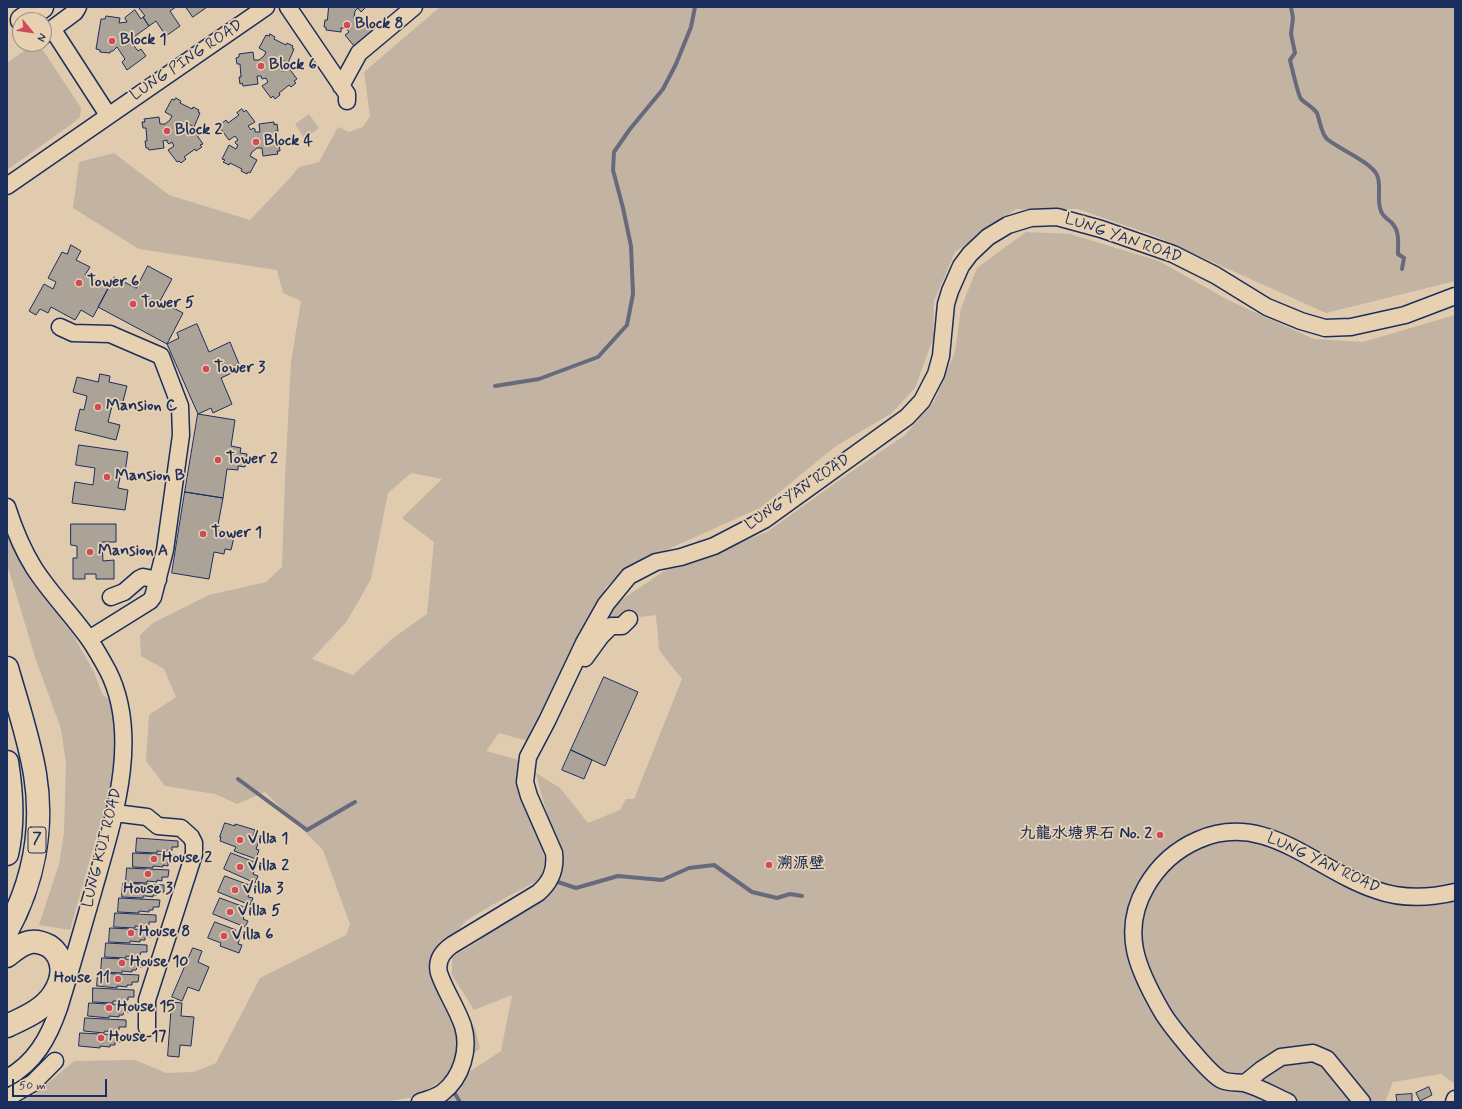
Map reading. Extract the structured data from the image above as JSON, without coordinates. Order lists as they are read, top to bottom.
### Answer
{
  "streets": {
    "highway": ["7"],
    "street": ["LUNG PING ROAD", "LUNG YAN ROAD", "LUNG KUI ROAD"]
  },
  "places": [
    "Block 8",
    "Block 1",
    "Block 6",
    "Block 2",
    "Block 4",
    "Tower 6",
    "Tower 5",
    "Tower 3",
    "Mansion C",
    "Tower 2",
    "Mansion B",
    "Tower 1",
    "Mansion A",
    "九龍水塘界石 No. 2",
    "Villa 1",
    "House 2",
    "溯源壁",
    "Villa 2",
    "House 3",
    "Villa 3",
    "Villa 5",
    "House 8",
    "Villa 6",
    "House 10",
    "House 11",
    "House 15",
    "House 17"
  ],
  "scale_bar": "50 m",
  "north": "bottom right"
}
